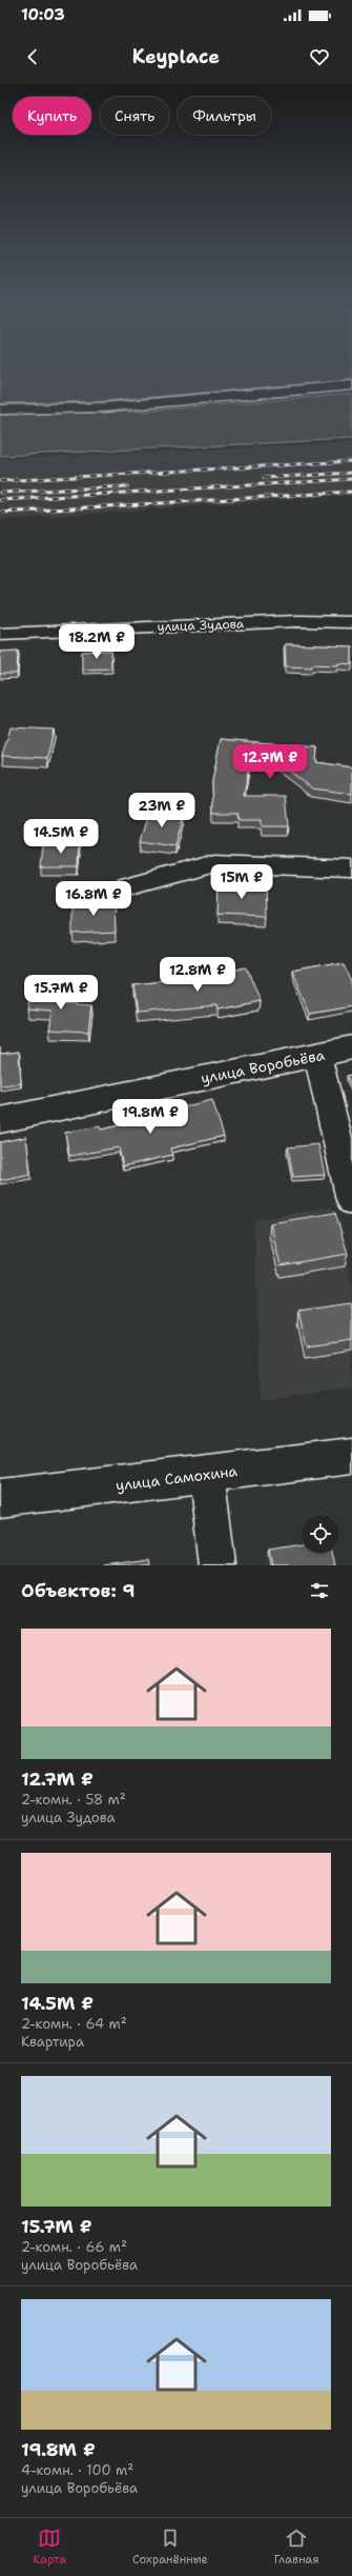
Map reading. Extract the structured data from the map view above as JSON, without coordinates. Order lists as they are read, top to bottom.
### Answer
{
  "streets": {
    "street": ["улица Зудова", "улица Воробьёва", "улица Самохина"]
  },
  "page": {
    "status": "10:03",
    "header": "Keyplace",
    "chip": ["Купить", "Снять", "Фильтры"],
    "price": [
      "18.2M ₽",
      "12.7M ₽",
      "23M ₽",
      "14.5M ₽",
      "15M ₽",
      "16.8M ₽",
      "12.8M ₽",
      "15.7M ₽",
      "19.8M ₽"
    ],
    "heading": "Объектов: 9",
    "list": [
      {
        "name": "12.7M ₽",
        "note": "2-комн. · 58 m² · улица Зудова"
      },
      {
        "name": "14.5M ₽",
        "note": "2-комн. · 64 m² · Квартира"
      },
      {
        "name": "15.7M ₽",
        "note": "2-комн. · 66 m² · улица Воробьёва"
      },
      {
        "name": "19.8M ₽",
        "note": "4-комн. · 100 m² · улица Воробьёва"
      }
    ],
    "tabs": ["Карта", "Сохранённые", "Главная"]
  }
}
